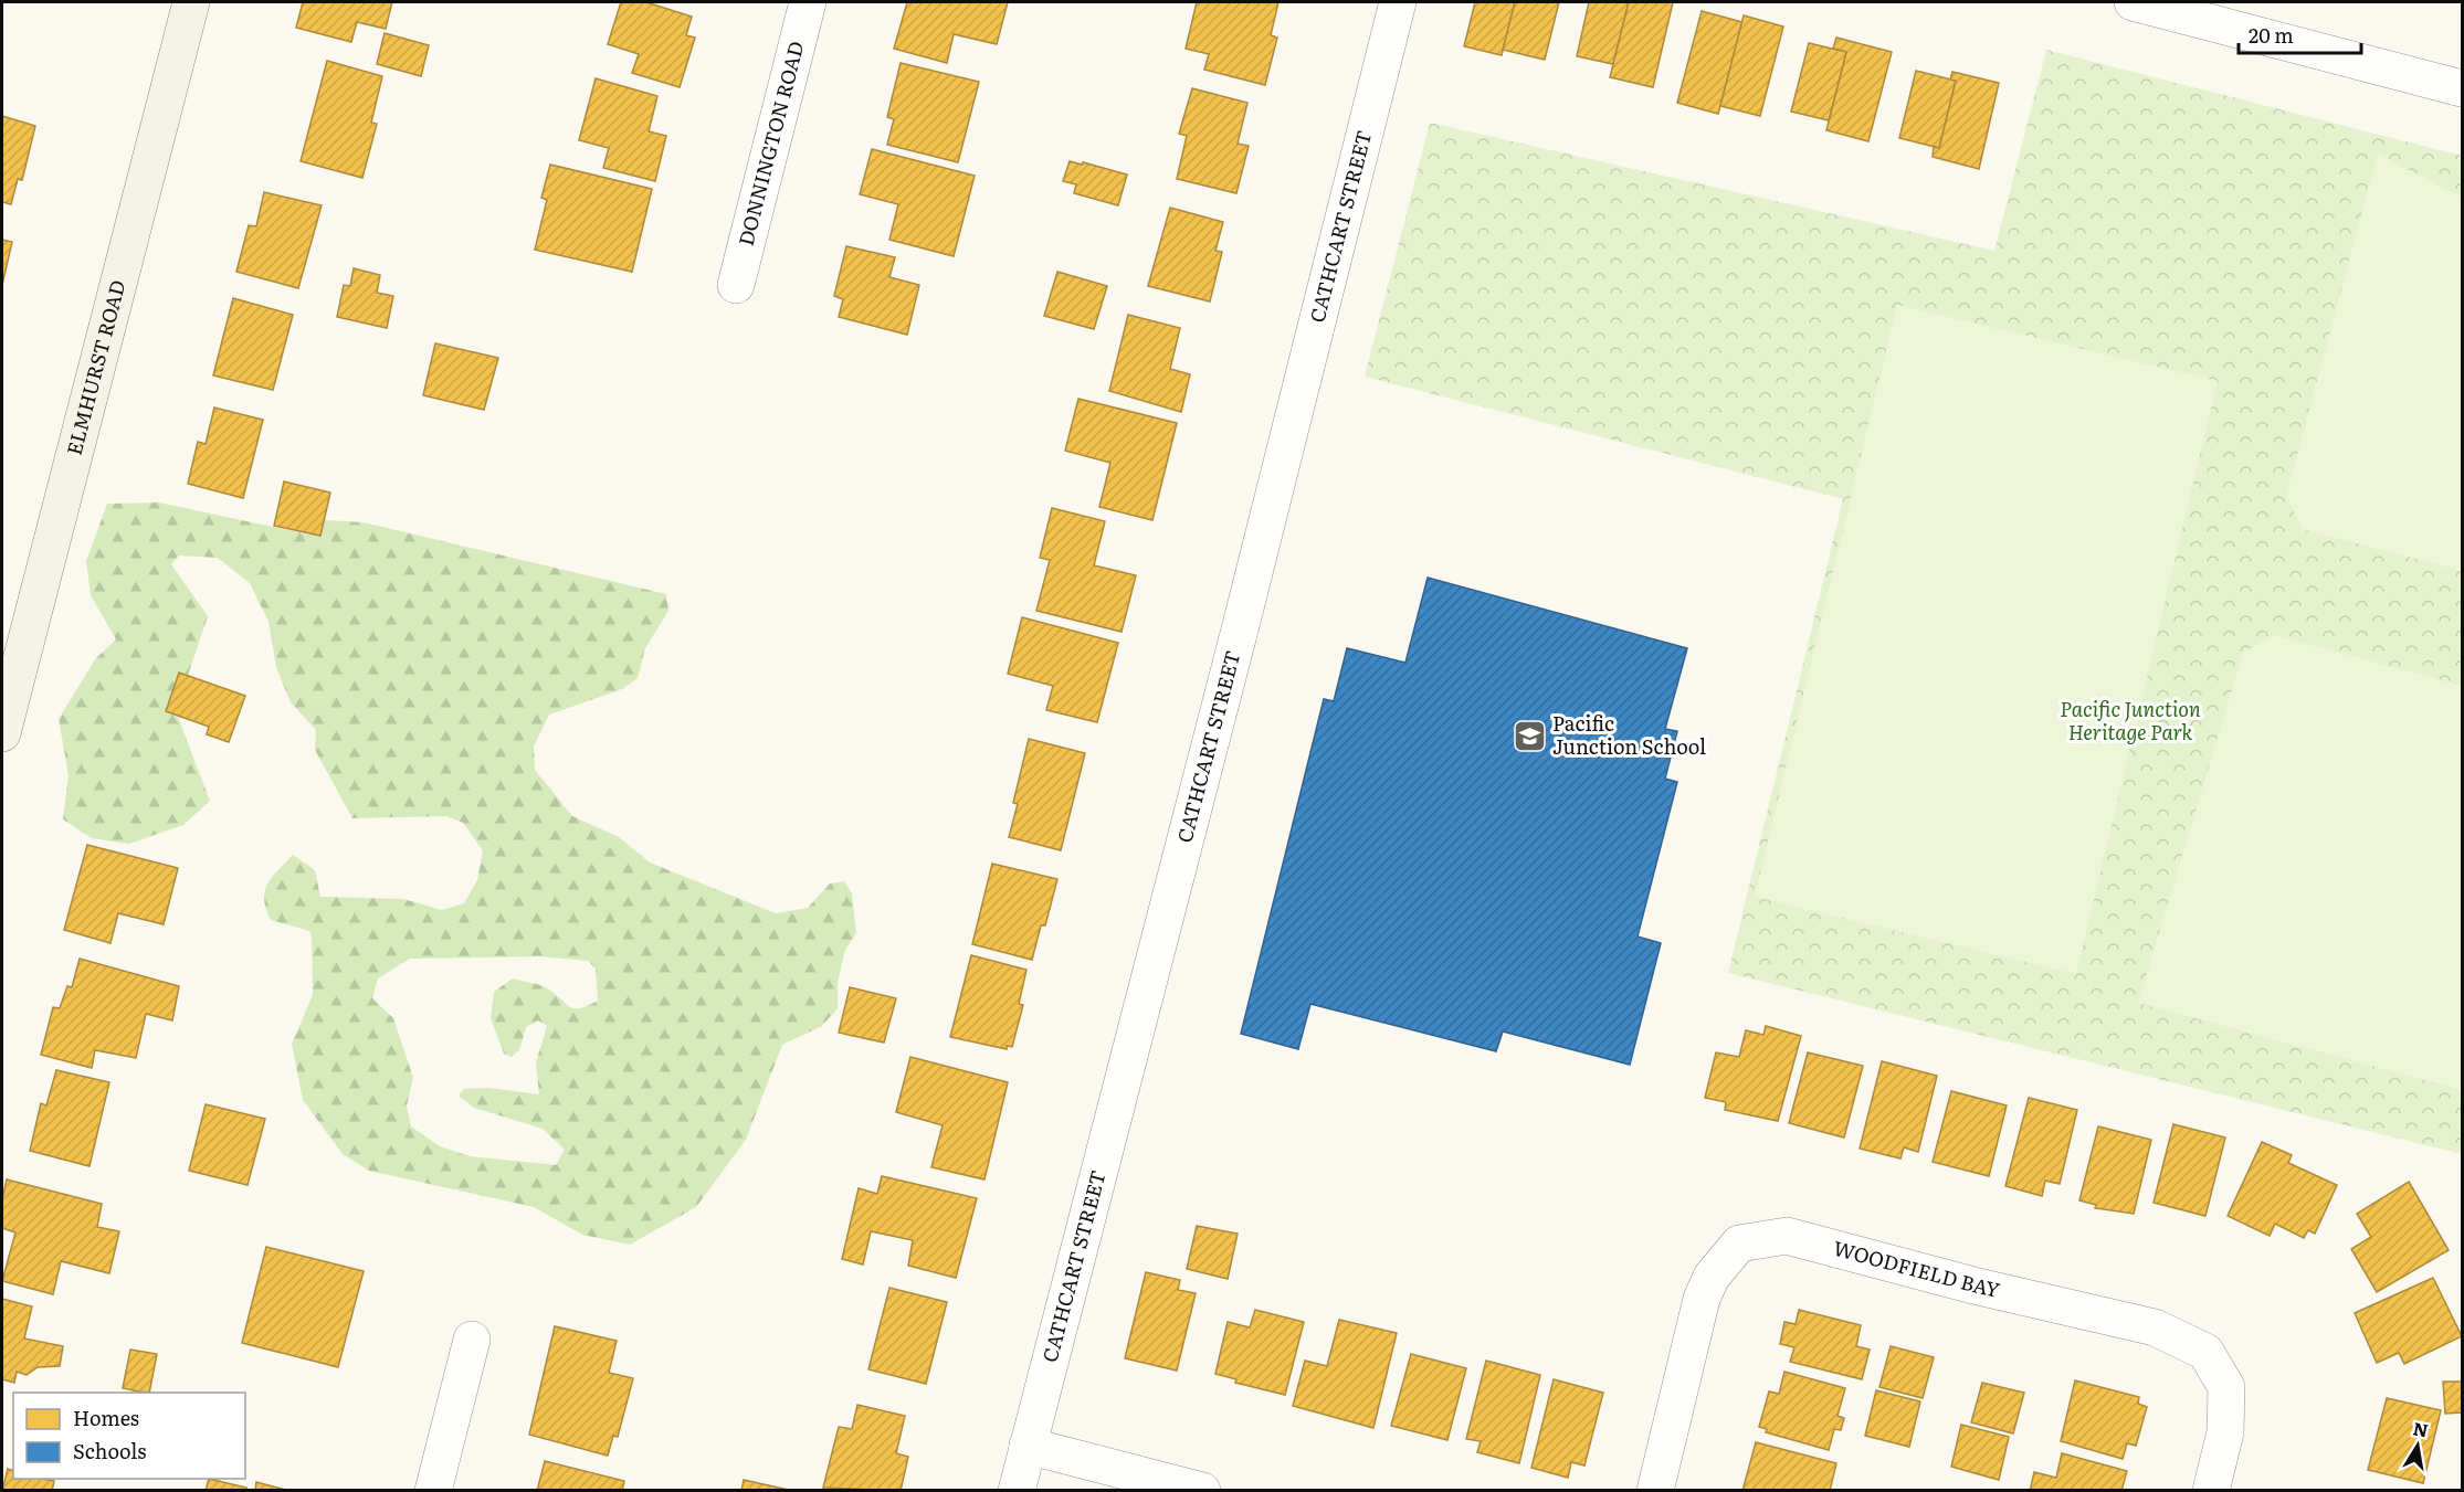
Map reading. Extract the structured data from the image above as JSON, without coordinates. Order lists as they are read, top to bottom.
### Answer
{
  "streets": {
    "street": [
      "DONNINGTON ROAD",
      "CATHCART STREET",
      "ELMHURST ROAD",
      "WOODFIELD BAY"
    ]
  },
  "parks": ["Pacific Junction Heritage Park"],
  "places": {
    "school or university": ["Pacific Junction School"]
  },
  "legend": ["Homes", "Schools"],
  "scale_bar": "20 m",
  "north": "top"
}
